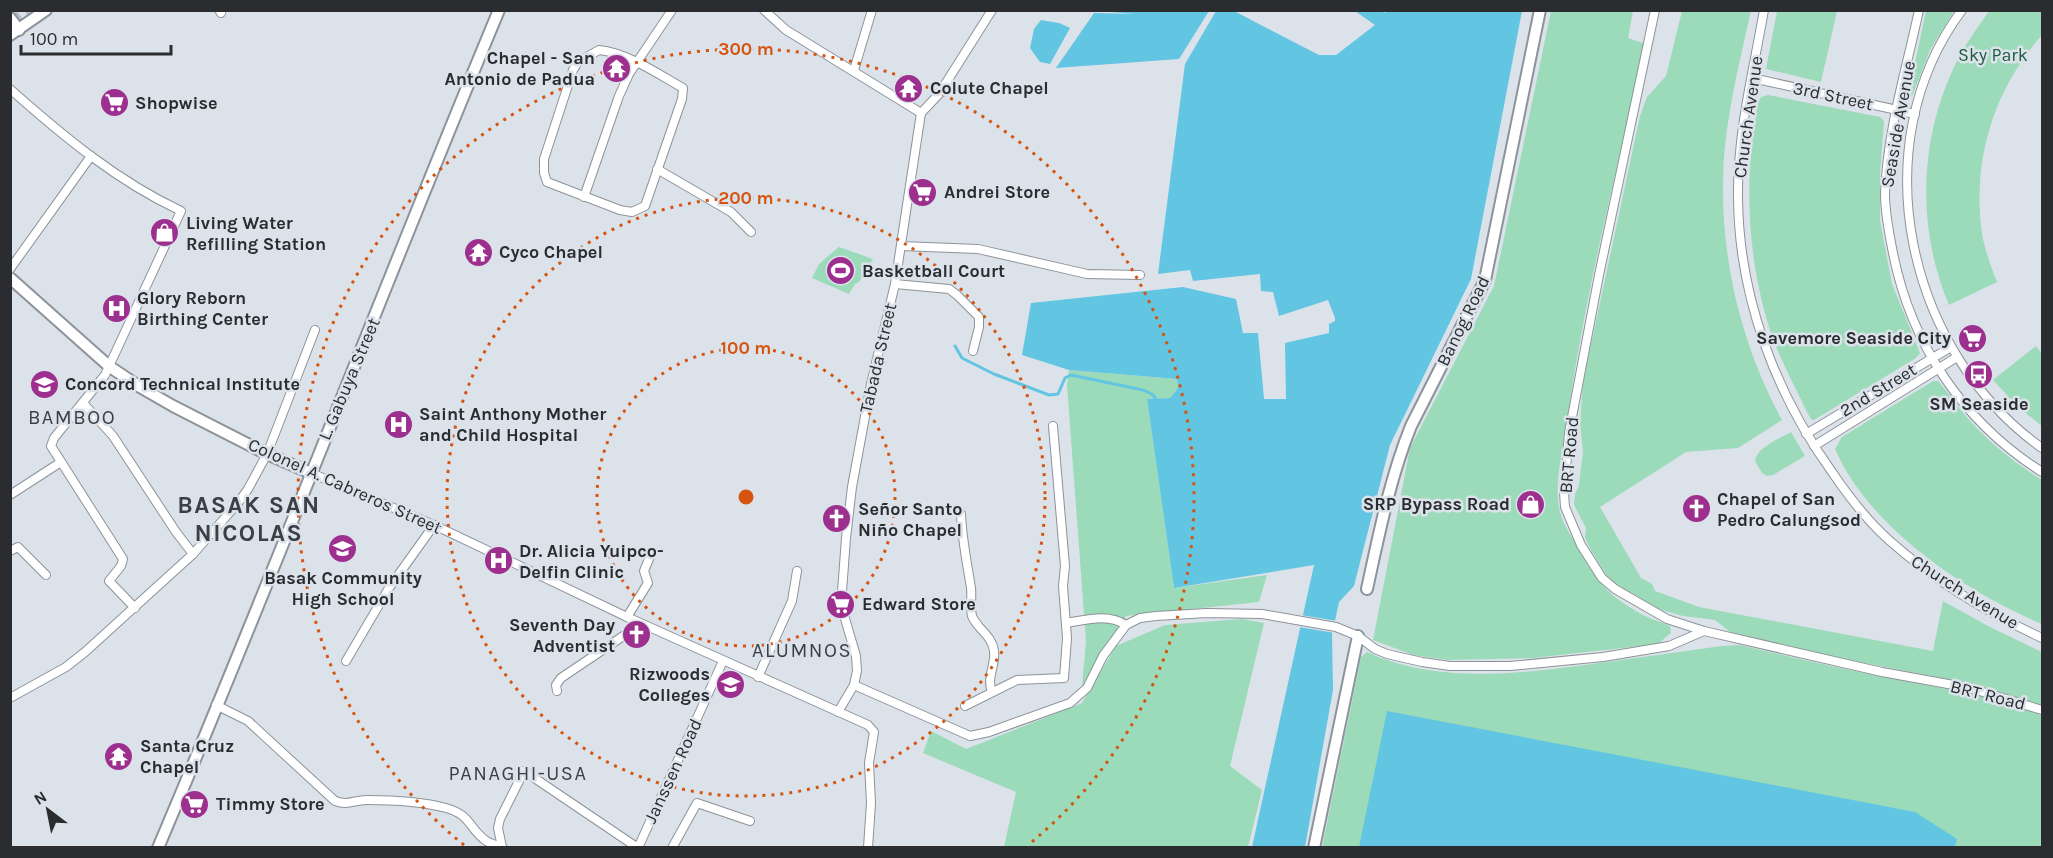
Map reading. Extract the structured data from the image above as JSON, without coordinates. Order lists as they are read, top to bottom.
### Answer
{
  "streets": {
    "street": [
      "3rd Street",
      "Church Avenue",
      "Seaside Avenue",
      "Banog Road",
      "Tabada Street",
      "L. Gabuya Street",
      "2nd Street",
      "BRT Road",
      "Colonel A. Cabreros Street",
      "Janssen Road"
    ]
  },
  "crossings": [
    ["3rd Street", "Church Avenue"],
    ["3rd Street", "Seaside Avenue"],
    ["Church Avenue", "2nd Street"],
    ["Seaside Avenue", "2nd Street"],
    ["Tabada Street", "Colonel A. Cabreros Street"],
    ["L. Gabuya Street", "Colonel A. Cabreros Street"],
    ["Colonel A. Cabreros Street", "Janssen Road"]
  ],
  "districts": [
    "BAMBOO",
    "BASAK SAN NICOLAS",
    "ALUMNOS",
    "PANAGHI-USA"
  ],
  "parks": ["Sky Park"],
  "places": {
    "temple": [
      "Chapel - San Antonio de Padua",
      "Colute Chapel",
      "Cyco Chapel",
      "Santa Cruz Chapel"
    ],
    "supermarket": [
      "Shopwise",
      "Andrei Store",
      "Savemore Seaside City",
      "Edward Store",
      "Timmy Store"
    ],
    "shop": ["Living Water Refilling Station", "SRP Bypass Road"],
    "sports": ["Basketball Court"],
    "hospital": ["Glory Reborn Birthing Center", "Saint Anthony Mother and Child Hospital", "Dr. Alicia Yuipco- Delfin Clinic"],
    "bus stop": ["SM Seaside"],
    "school or university": ["Concord Technical Institute", "Basak Community High School", "Rizwoods Colleges"],
    "church": ["Chapel of San Pedro Calungsod", "Señor Santo Niño Chapel", "Seventh Day Adventist"]
  },
  "scale_bar": "100 m",
  "north": "top left",
  "rings": ["300 m", "200 m", "100 m"]
}
